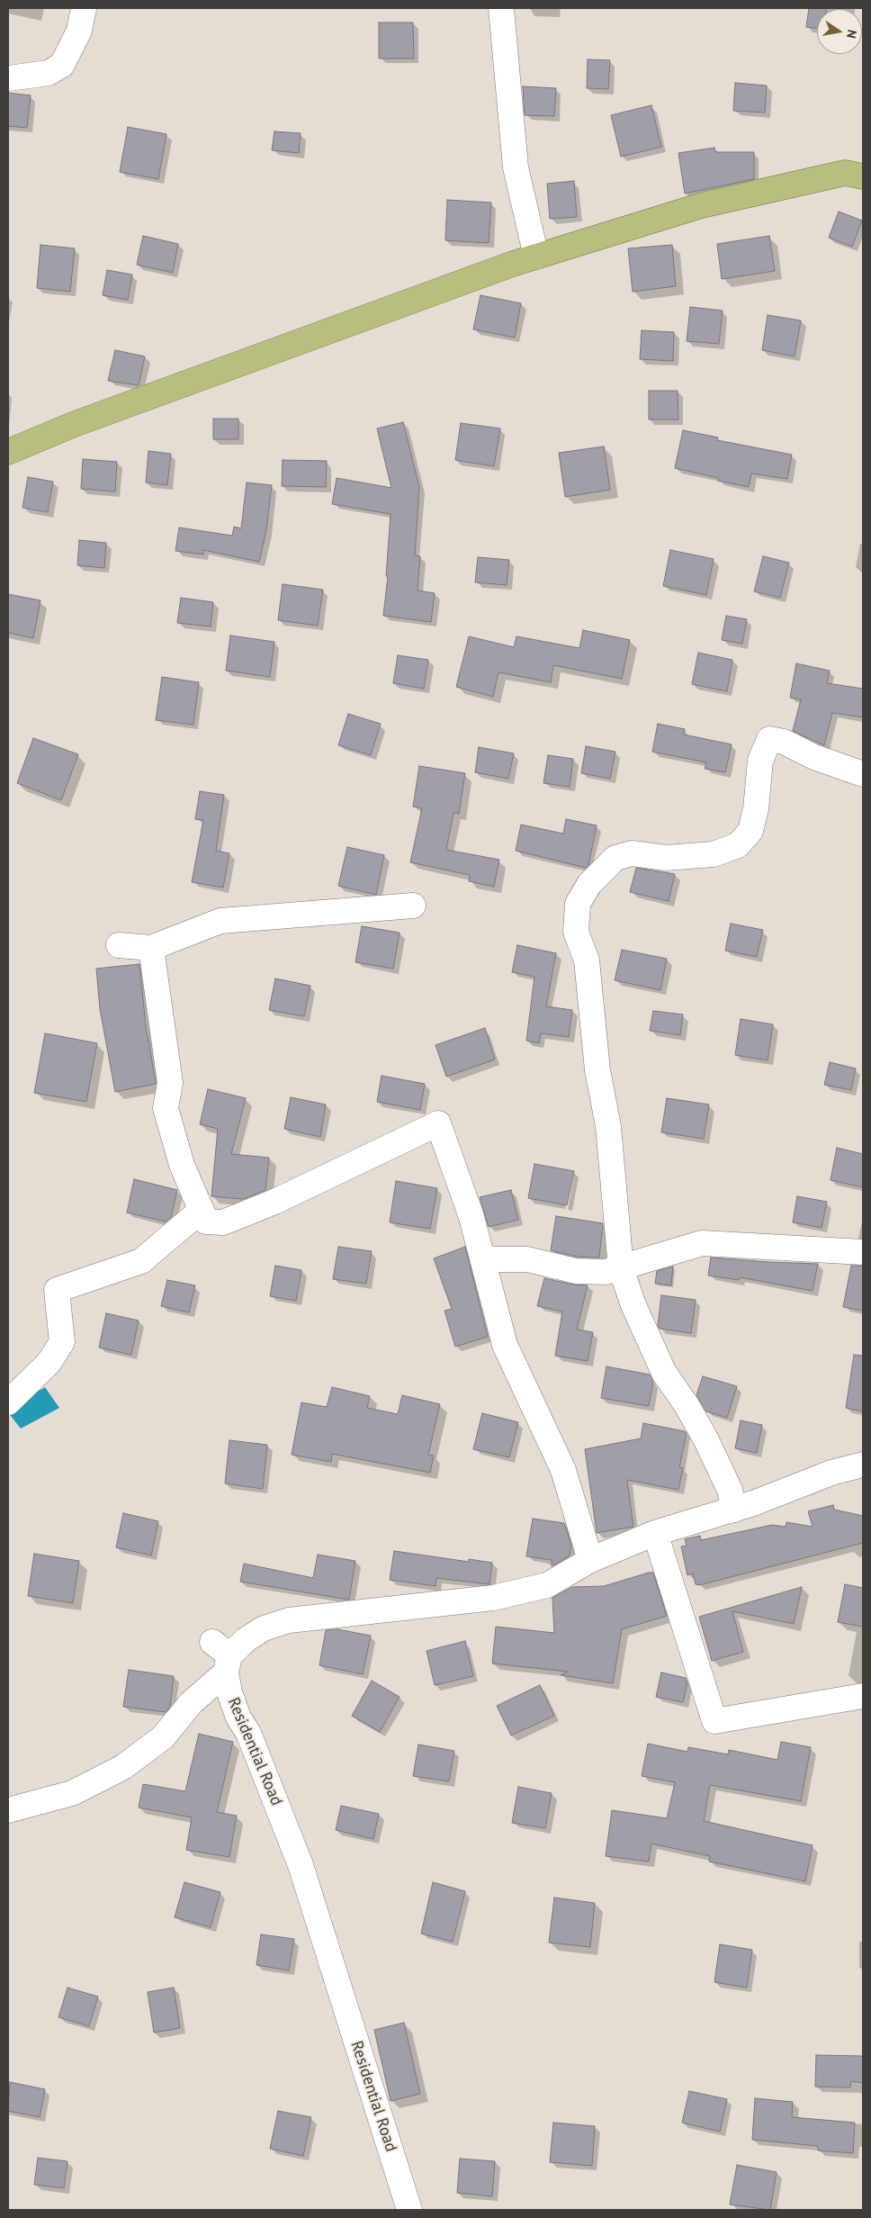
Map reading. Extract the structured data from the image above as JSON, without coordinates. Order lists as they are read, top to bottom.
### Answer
{
  "streets": {
    "street": ["Residential Road"]
  },
  "north": "right"
}
